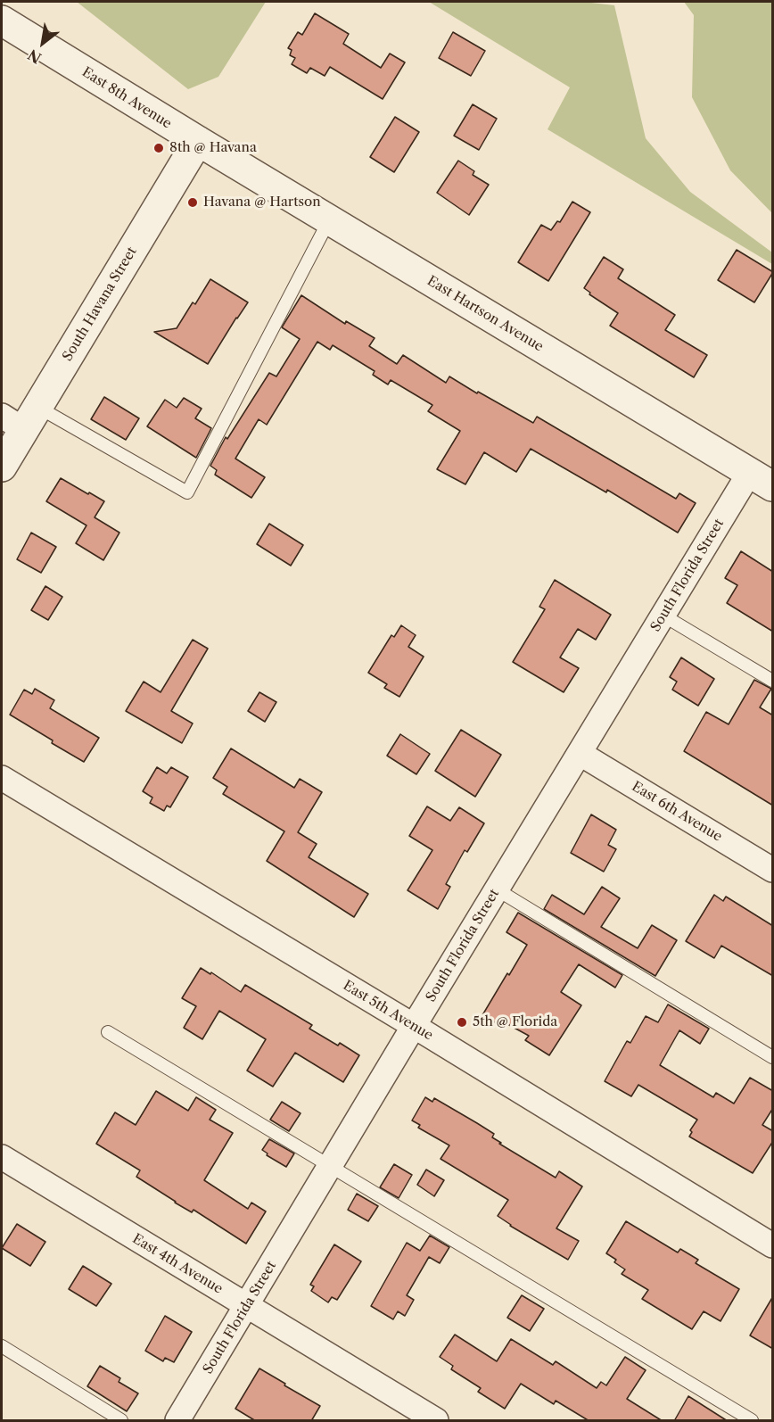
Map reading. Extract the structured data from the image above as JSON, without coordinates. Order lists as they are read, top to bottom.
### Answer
{
  "streets": {
    "street": [
      "East 8th Avenue",
      "South Havana Street",
      "East Hartson Avenue",
      "South Florida Street",
      "East 6th Avenue",
      "East 5th Avenue",
      "East 4th Avenue"
    ]
  },
  "crossings": [
    ["East 8th Avenue", "South Havana Street"],
    ["East 8th Avenue", "East Hartson Avenue"],
    ["South Havana Street", "East Hartson Avenue"],
    ["East Hartson Avenue", "South Florida Street"],
    ["South Florida Street", "East 6th Avenue"],
    ["South Florida Street", "East 5th Avenue"],
    ["South Florida Street", "East 4th Avenue"]
  ],
  "places": ["8th @ Havana", "Havana @ Hartson", "5th @ Florida"],
  "north": "bottom left"
}
